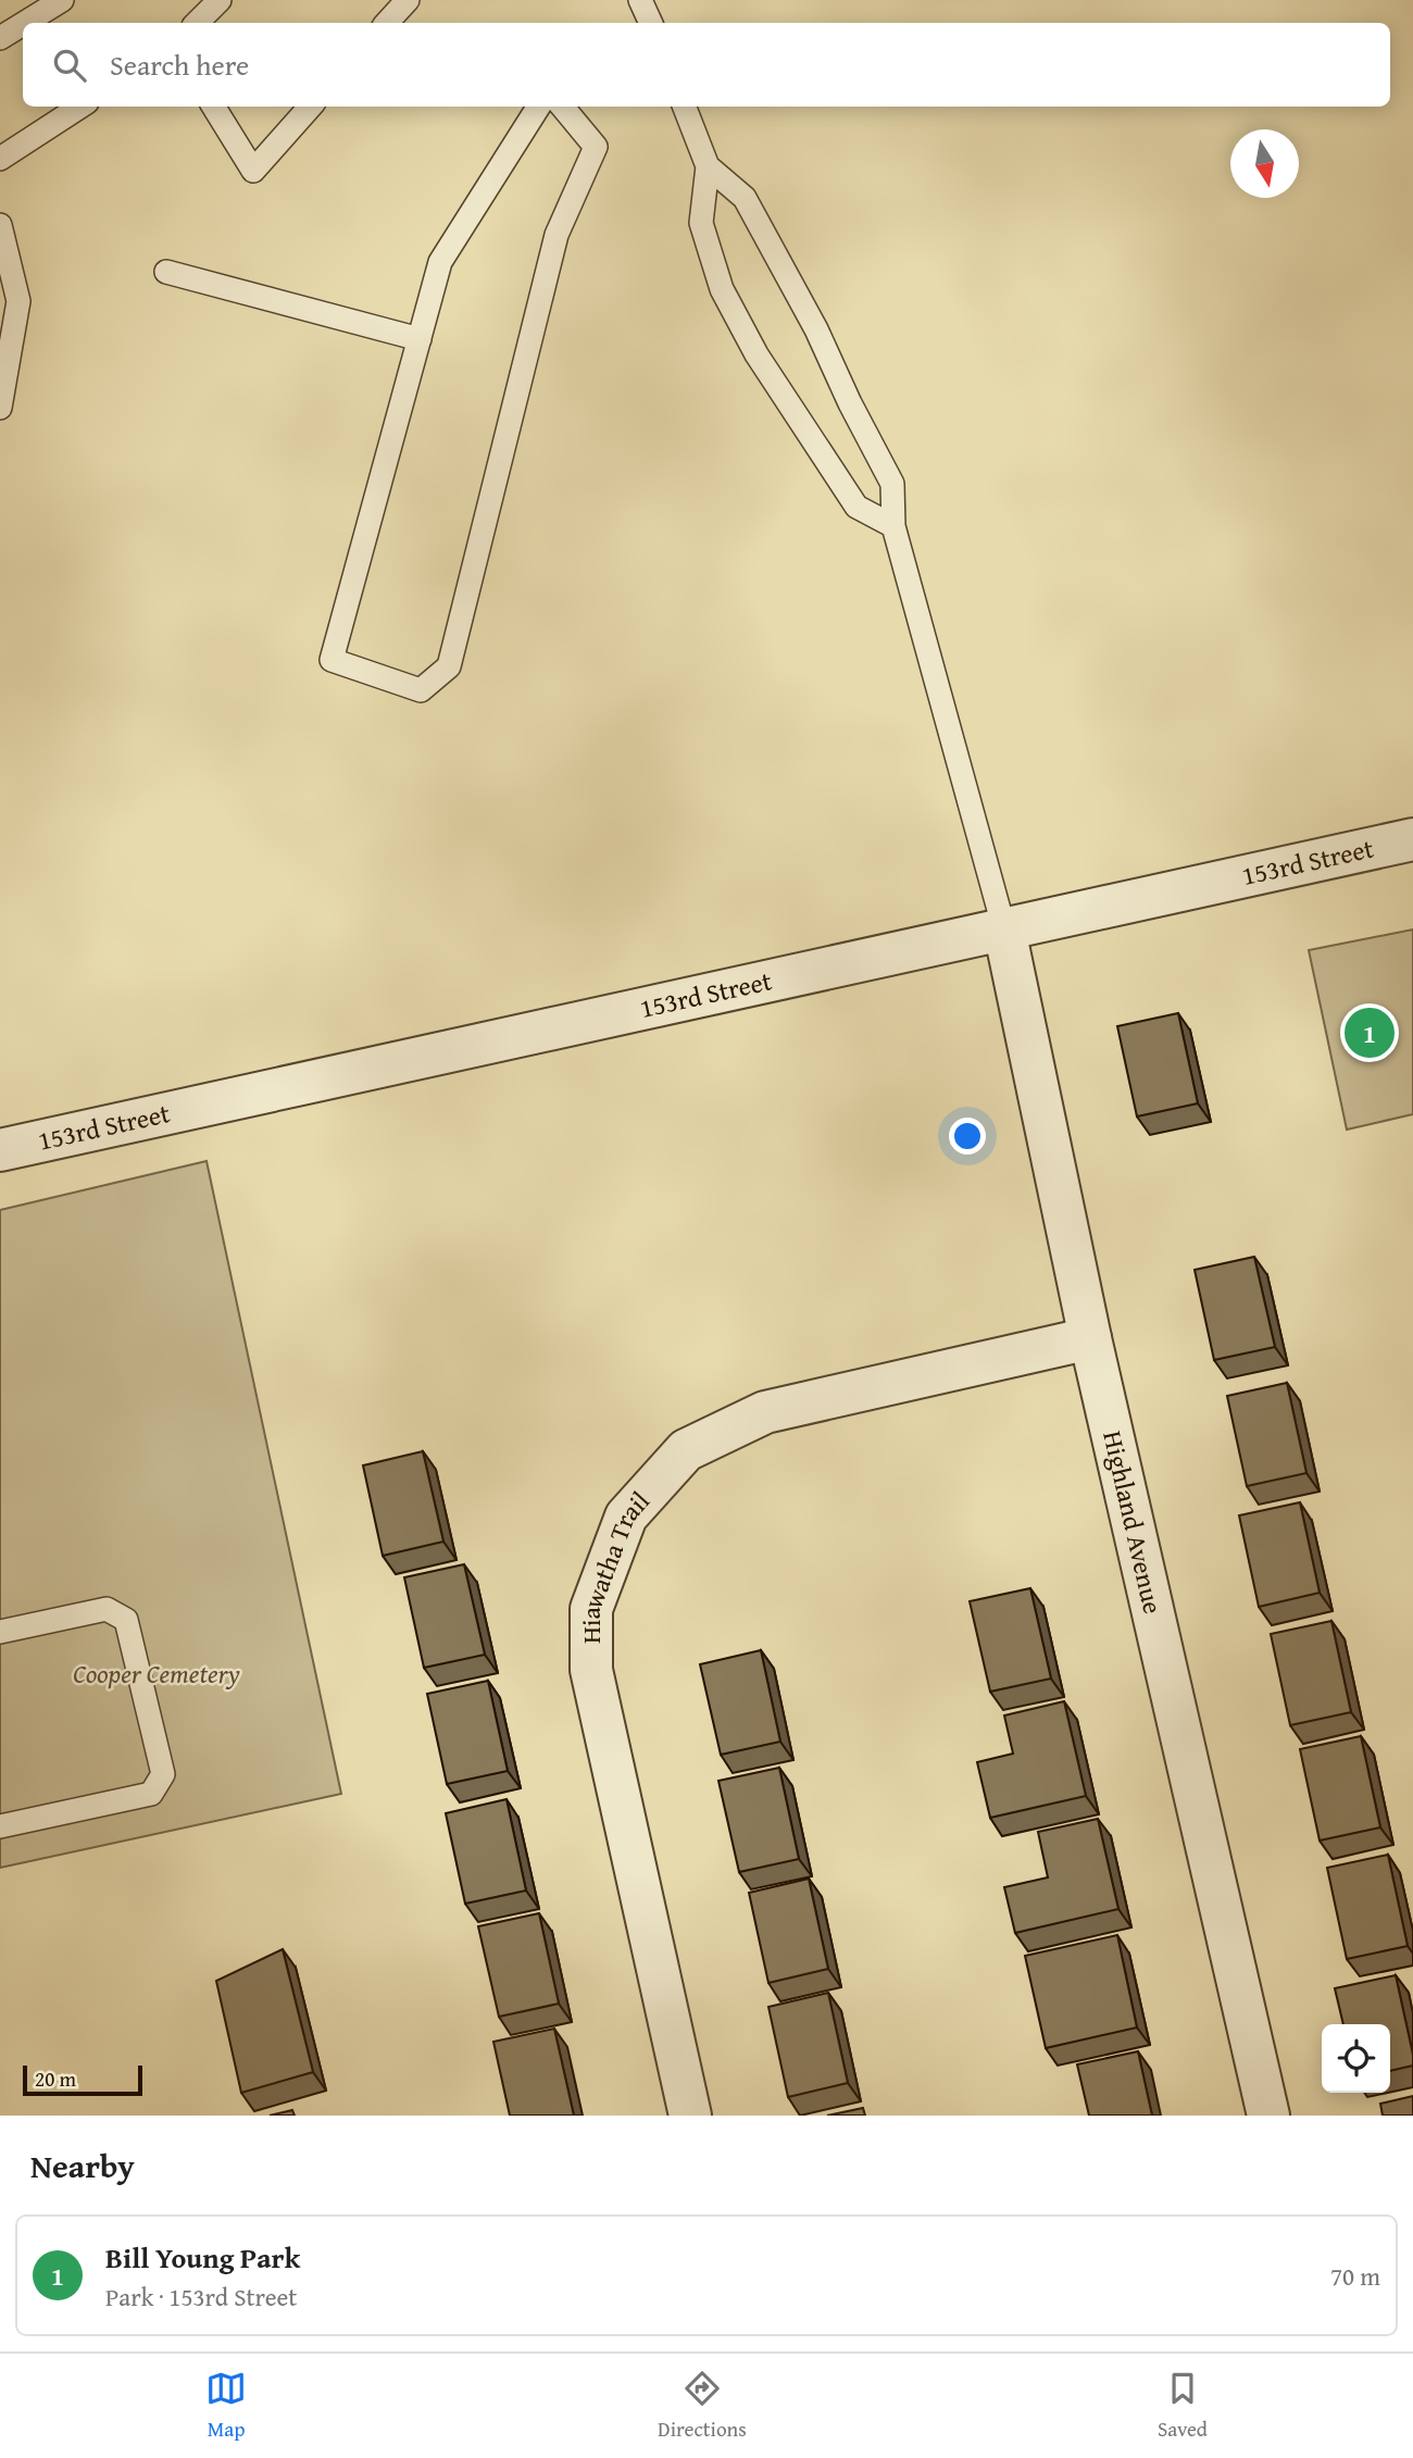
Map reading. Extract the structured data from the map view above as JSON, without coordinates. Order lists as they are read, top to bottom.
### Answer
{
  "streets": {
    "street": ["153rd Street", "Highland Avenue", "Hiawatha Trail"]
  },
  "crossings": [
    ["153rd Street", "Highland Avenue"],
    ["Highland Avenue", "Hiawatha Trail"]
  ],
  "parks": ["Cooper Cemetery"],
  "scale_bar": "20 m",
  "north": "bottom",
  "page": {
    "search": "Search here",
    "pins": "1",
    "scale": "20 m",
    "heading": "Nearby",
    "list": [
      {
        "mark": "1",
        "name": "Bill Young Park",
        "note": "Park · 153rd Street",
        "value": "70 m"
      }
    ],
    "nav": ["Map", "Directions", "Saved"]
  }
}
